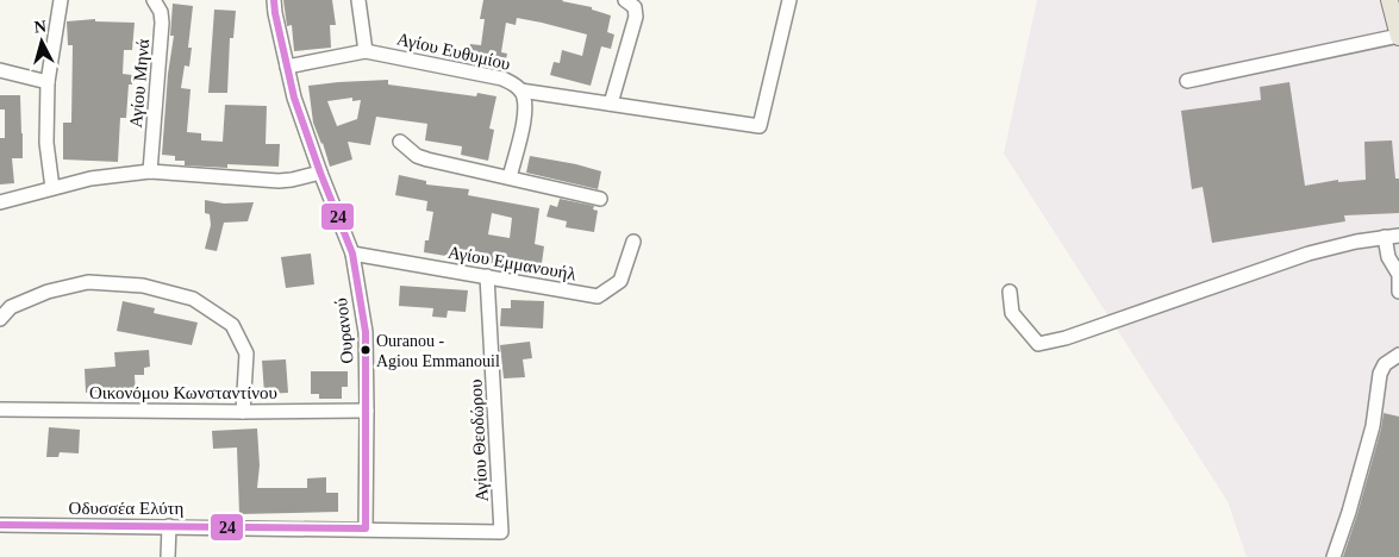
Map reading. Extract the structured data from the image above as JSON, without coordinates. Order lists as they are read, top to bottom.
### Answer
{
  "streets": {
    "street": [
      "Αγίου Ευθυμίου",
      "Αγίου Μηνά",
      "Αγίου Εμμανουήλ",
      "Ουρανού",
      "Οικονόμου Κωνσταντίνου",
      "Αγίου Θεοδώρου",
      "Οδυσσέα Ελύτη"
    ]
  },
  "crossings": [
    ["Αγίου Ευθυμίου", "Ουρανού"],
    ["Αγίου Εμμανουήλ", "Ουρανού"],
    ["Αγίου Εμμανουήλ", "Αγίου Θεοδώρου"],
    ["Ουρανού", "Οικονόμου Κωνσταντίνου"],
    ["Ουρανού", "Οδυσσέα Ελύτη"],
    ["Αγίου Θεοδώρου", "Οδυσσέα Ελύτη"]
  ],
  "places": ["Ouranou - Agiou Emmanouil"],
  "lines": ["transit line 24"],
  "north": "top"
}
